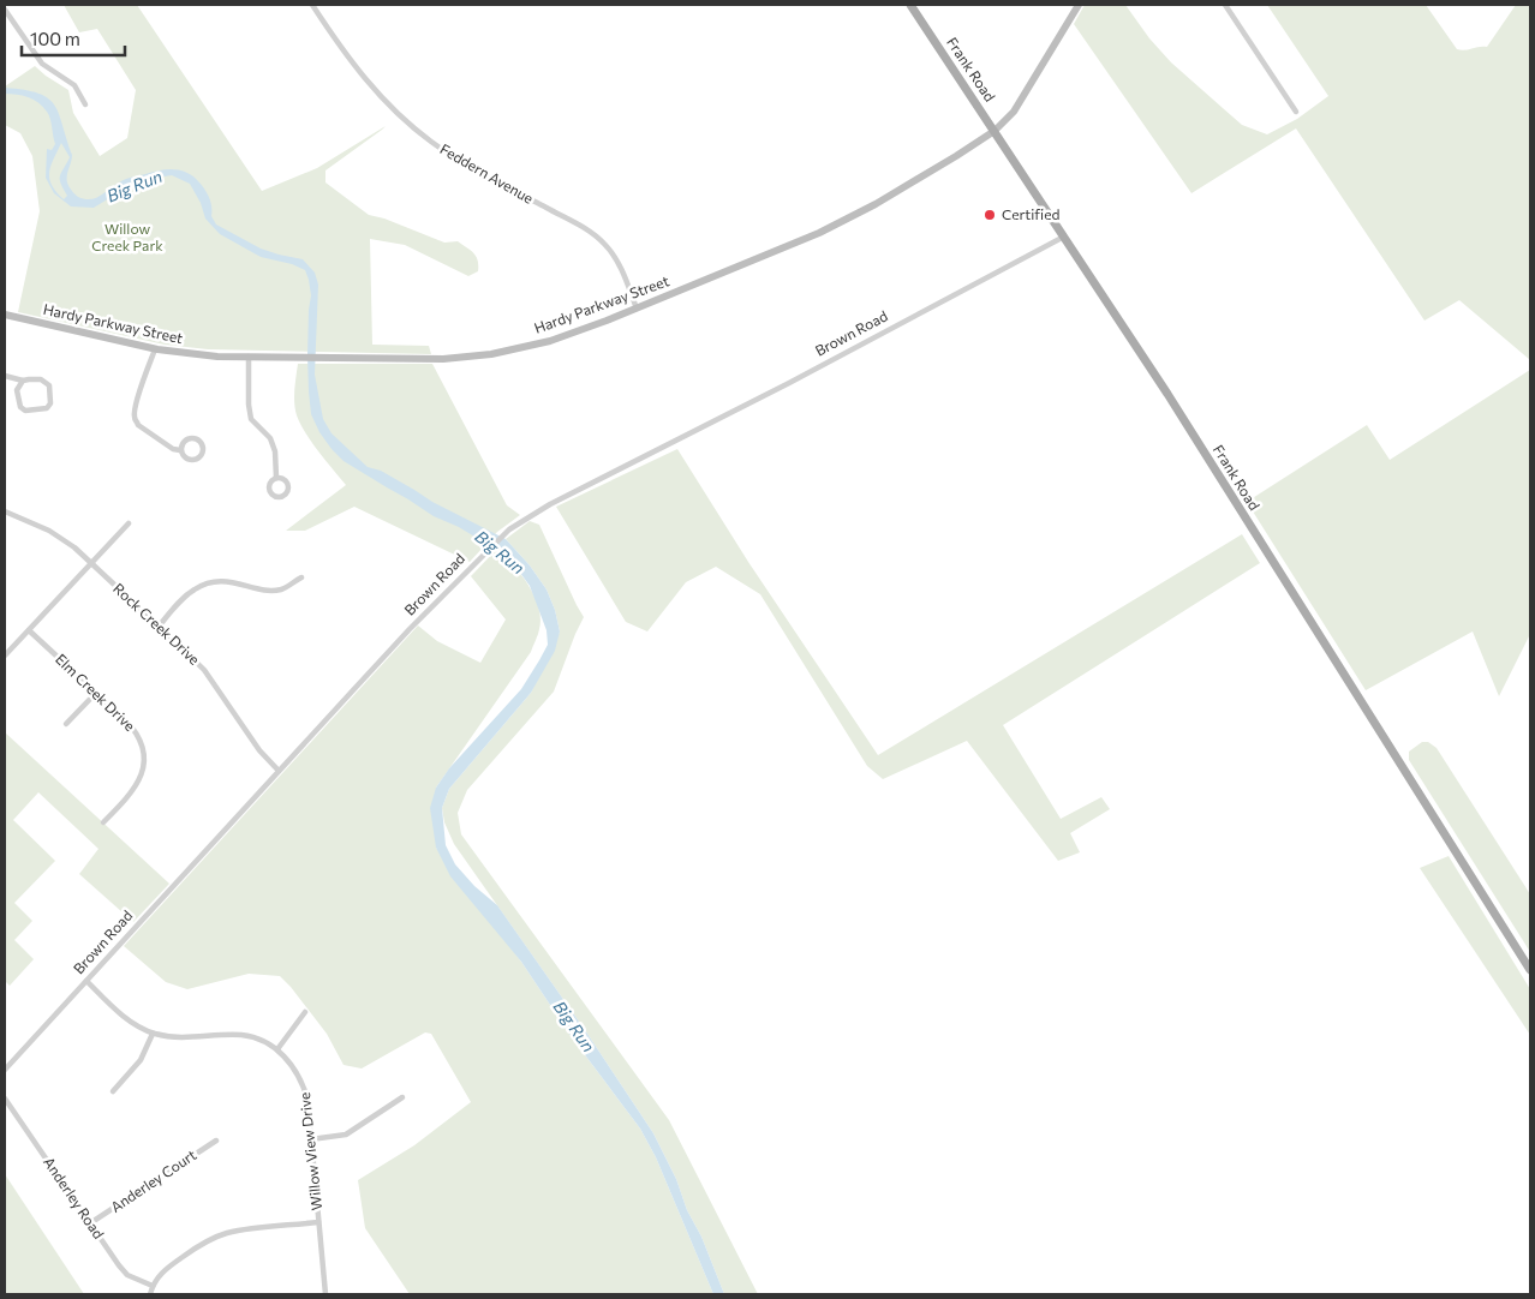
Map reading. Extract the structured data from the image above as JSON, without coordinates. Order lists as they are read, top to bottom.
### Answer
{
  "streets": {
    "main road": ["Frank Road", "Hardy Parkway Street"],
    "street": [
      "Feddern Avenue",
      "Brown Road",
      "Rock Creek Drive",
      "Elm Creek Drive",
      "Willow View Drive",
      "Anderley Court",
      "Anderley Road"
    ]
  },
  "crossings": [
    ["Frank Road", "Hardy Parkway Street"],
    ["Frank Road", "Brown Road"],
    ["Feddern Avenue", "Hardy Parkway Street"],
    ["Brown Road", "Rock Creek Drive"],
    ["Brown Road", "Willow View Drive"],
    ["Anderley Court", "Anderley Road"]
  ],
  "water": ["Big Run"],
  "parks": ["Willow Creek Park"],
  "places": ["Certified"],
  "scale_bar": "100 m"
}
